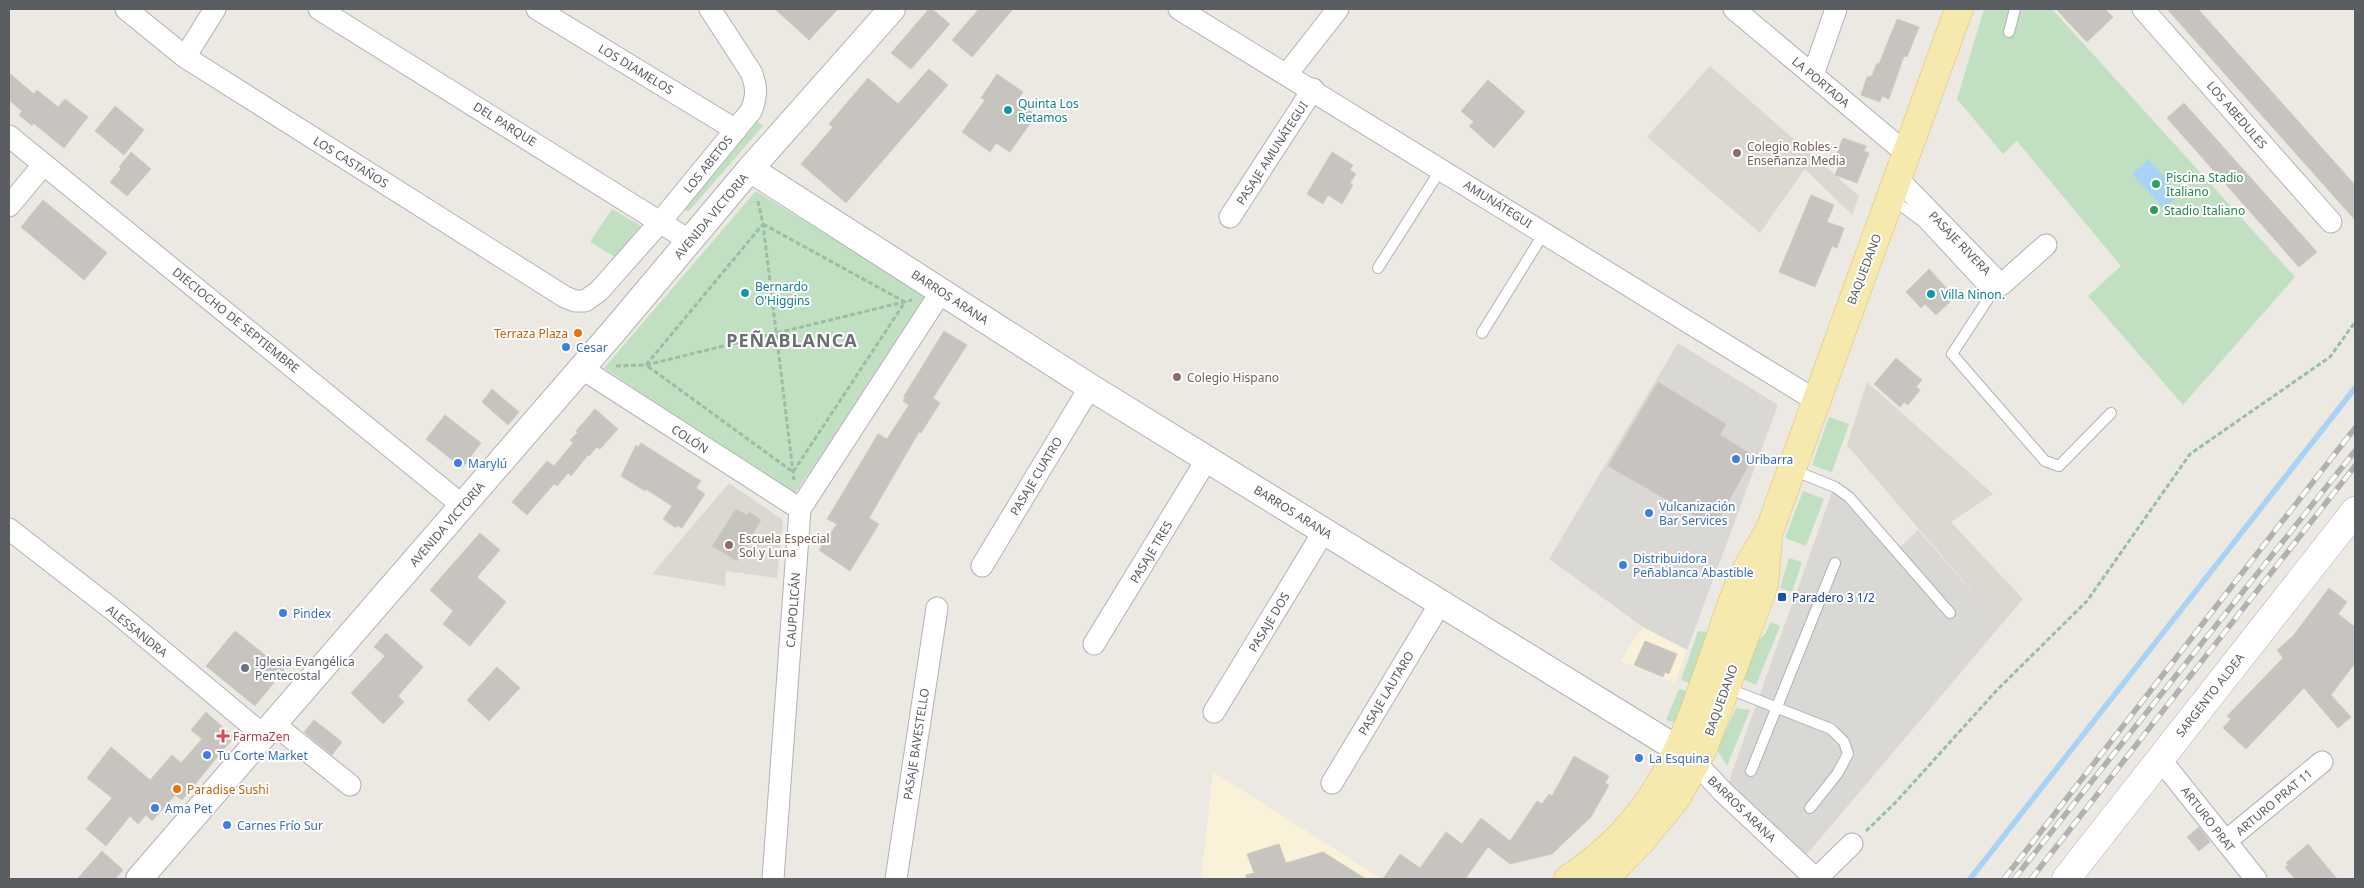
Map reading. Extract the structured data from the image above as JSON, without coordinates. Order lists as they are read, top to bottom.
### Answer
{
  "streets": {
    "main road": ["BAQUEDANO", "SARGENTO ALDEA"],
    "street": [
      "LOS DIAMELOS",
      "LA PORTADA",
      "LOS ABEDULES",
      "DEL PARQUE",
      "PASAJE AMUNÁTEGUI",
      "LOS CASTAÑOS",
      "LOS ABETOS",
      "AMUNÁTEGUI",
      "AVENIDA VICTORIA",
      "PASAJE RIVERA",
      "BARROS ARANA",
      "DIECIOCHO DE SEPTIEMBRE",
      "COLÓN",
      "PASAJE CUATRO",
      "PASAJE TRES",
      "CAUPOLICÁN",
      "PASAJE DOS",
      "ALESSANDRA",
      "PASAJE LAUTARO",
      "PASAJE BAVESTELLO",
      "ARTURO PRAT 11",
      "ARTURO PRAT"
    ]
  },
  "crossings": [
    ["LOS DIAMELOS", "LOS ABETOS"],
    ["LA PORTADA", "PASAJE RIVERA"],
    ["LA PORTADA", "BAQUEDANO"],
    ["DEL PARQUE", "LOS ABETOS"],
    ["DEL PARQUE", "AVENIDA VICTORIA"],
    ["PASAJE AMUNÁTEGUI", "AMUNÁTEGUI"],
    ["LOS CASTAÑOS", "LOS ABETOS"],
    ["AMUNÁTEGUI", "BAQUEDANO"],
    ["AVENIDA VICTORIA", "BARROS ARANA"],
    ["AVENIDA VICTORIA", "DIECIOCHO DE SEPTIEMBRE"],
    ["AVENIDA VICTORIA", "COLÓN"],
    ["AVENIDA VICTORIA", "ALESSANDRA"],
    ["PASAJE RIVERA", "BAQUEDANO"],
    ["BAQUEDANO", "BARROS ARANA"],
    ["BARROS ARANA", "PASAJE CUATRO"],
    ["BARROS ARANA", "PASAJE TRES"],
    ["BARROS ARANA", "CAUPOLICÁN"],
    ["BARROS ARANA", "PASAJE DOS"],
    ["BARROS ARANA", "PASAJE LAUTARO"],
    ["COLÓN", "CAUPOLICÁN"],
    ["SARGENTO ALDEA", "ARTURO PRAT"],
    ["ARTURO PRAT 11", "ARTURO PRAT"]
  ],
  "districts": ["PEÑABLANCA"],
  "places": {
    "other": [
      "Quinta Los Retamos",
      "Colegio Robles - Enseñanza Media",
      "Piscina Stadio Italiano",
      "Stadio Italiano",
      "Bernardo O'Higgins",
      "Villa Ninon.",
      "Terraza Plaza",
      "Cesar",
      "Colegio Hispano",
      "Uribarra",
      "Marylú",
      "Vulcanización Bar Services",
      "Escuela Especial Sol y Luna",
      "Distribuidora Peñablanca Abastible",
      "Pindex",
      "Iglesia Evangélica Pentecostal",
      "Tu Corte Market",
      "La Esquina",
      "Paradise Sushi",
      "Ama Pet",
      "Carnes Frío Sur"
    ],
    "transit": ["Paradero 3 1/2"],
    "health": ["FarmaZen"]
  }
}
